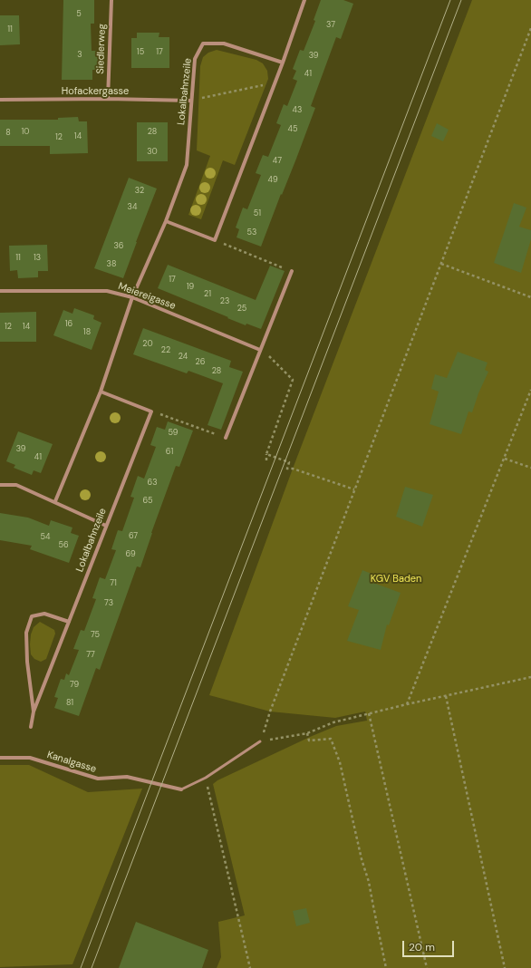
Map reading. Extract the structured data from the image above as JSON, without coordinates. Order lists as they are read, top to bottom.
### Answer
{
  "streets": {
    "street": [
      "Siedlerweg",
      "Hofackergasse",
      "Lokalbahnzeile",
      "Meiereigasse",
      "Kanalgasse"
    ]
  },
  "crossings": [
    ["Siedlerweg", "Hofackergasse"],
    ["Hofackergasse", "Lokalbahnzeile"],
    ["Lokalbahnzeile", "Meiereigasse"]
  ],
  "parks": ["KGV Baden"],
  "house_numbers": [
    "5",
    "37",
    "11",
    "15",
    "17",
    "3",
    "39",
    "41",
    "43",
    "45",
    "10",
    "28",
    "8",
    "14",
    "12",
    "30",
    "47",
    "49",
    "32",
    "34",
    "51",
    "53",
    "36",
    "11",
    "13",
    "38",
    "17",
    "19",
    "21",
    "23",
    "25",
    "16",
    "12",
    "14",
    "18",
    "20",
    "22",
    "24",
    "26",
    "28",
    "59",
    "39",
    "61",
    "41",
    "63",
    "65",
    "67",
    "54",
    "56",
    "69",
    "71",
    "73",
    "75",
    "77",
    "79",
    "81"
  ],
  "scale_bar": "20 m"
}
